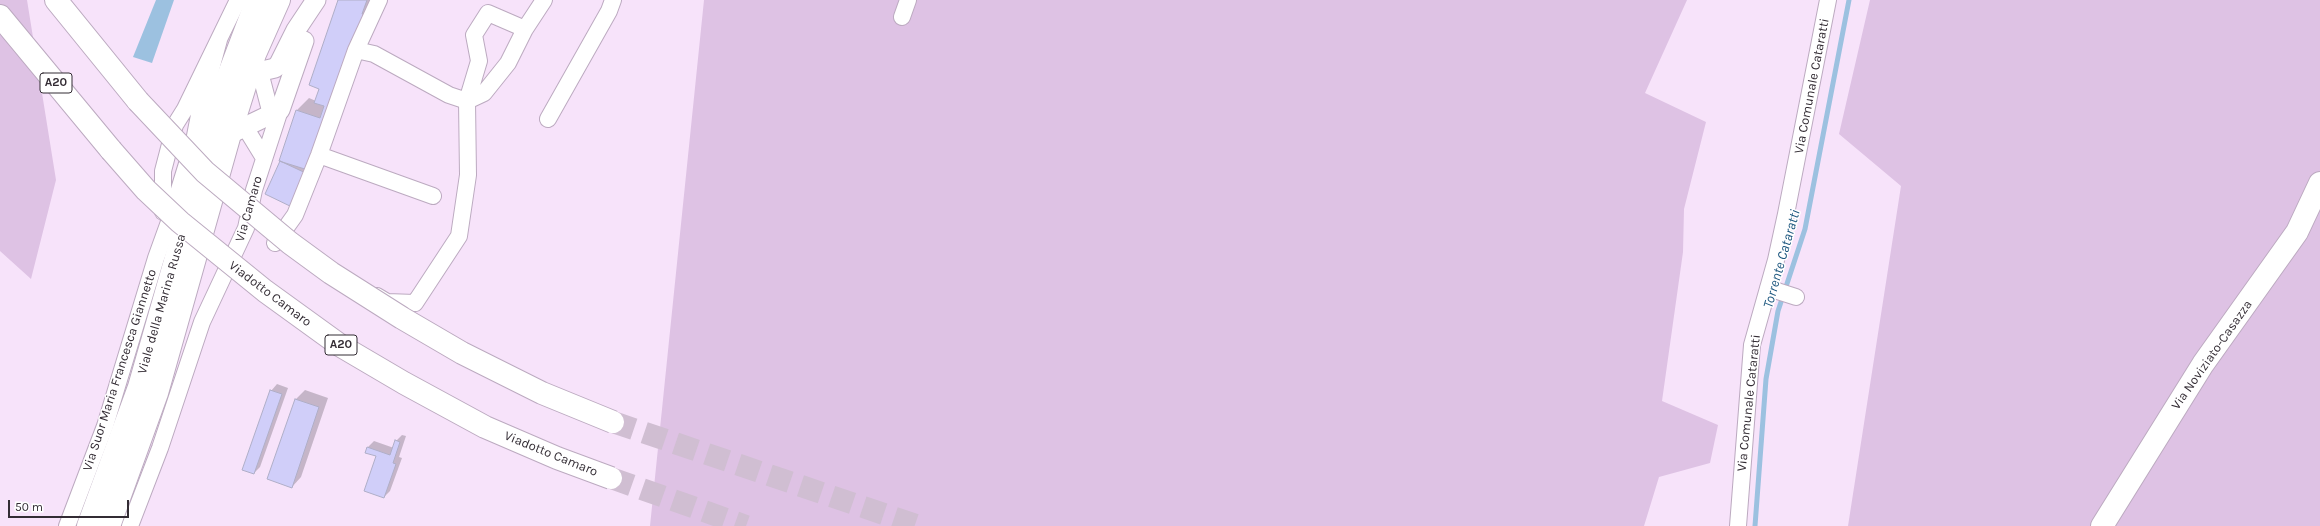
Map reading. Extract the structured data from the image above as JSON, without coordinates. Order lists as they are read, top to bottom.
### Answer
{
  "streets": {
    "main road": [
      "A20",
      "Viadotto Camaro",
      "Viale della Marina Russa",
      "Via Noviziato-Casazza"
    ],
    "street": ["Via Comunale Cataratti", "Via Camaro", "Via Suor Maria Francesca Giannetto"]
  },
  "water": ["Torrente Cataratti"],
  "scale_bar": "50 m"
}
